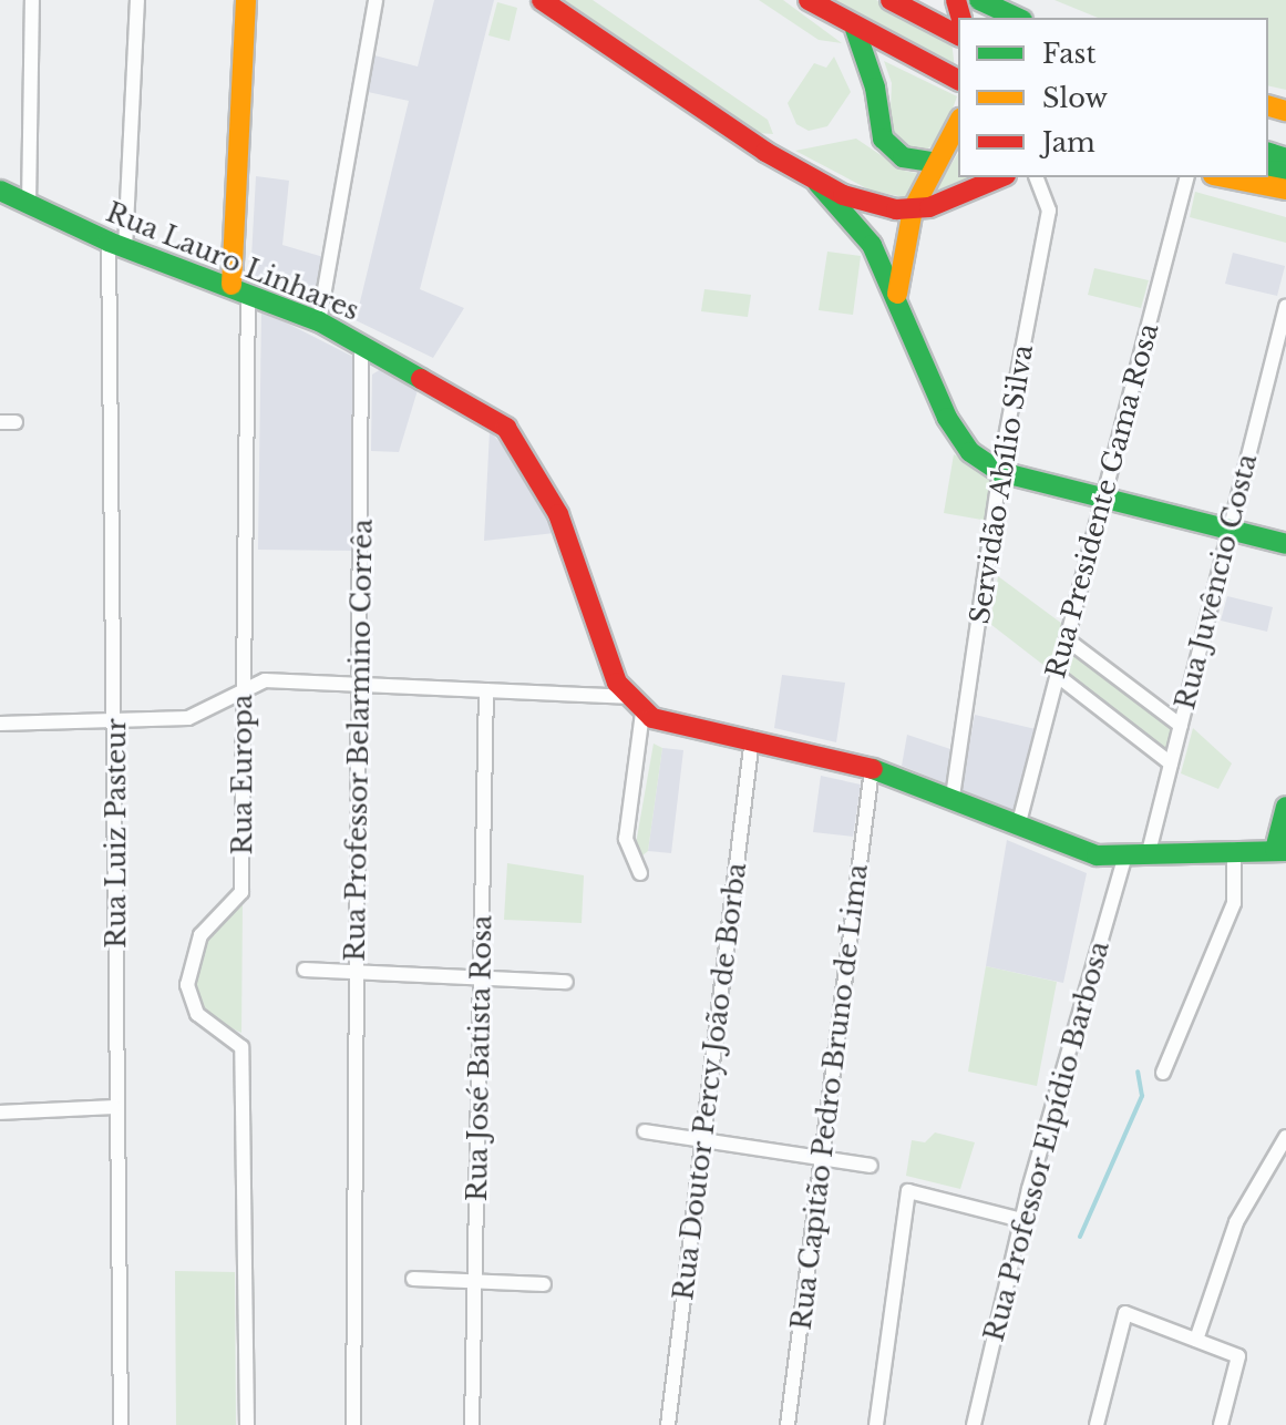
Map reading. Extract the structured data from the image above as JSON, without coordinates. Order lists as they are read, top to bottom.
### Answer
{
  "streets": {
    "main road": ["Rua Lauro Linhares"],
    "street": [
      "Servidão Abílio Silva",
      "Rua Presidente Gama Rosa",
      "Rua Juvêncio Costa",
      "Rua Professor Belarmino Corrêa",
      "Rua Europa",
      "Rua Luiz Pasteur",
      "Rua José Batista Rosa",
      "Rua Doutor Percy João de Borba",
      "Rua Capitão Pedro Bruno de Lima",
      "Rua Professor Elpídio Barbosa"
    ]
  },
  "crossings": [
    ["Rua Lauro Linhares", "Servidão Abílio Silva"],
    ["Rua Lauro Linhares", "Rua Presidente Gama Rosa"],
    ["Rua Lauro Linhares", "Rua Juvêncio Costa"],
    ["Rua Lauro Linhares", "Rua Professor Belarmino Corrêa"],
    ["Rua Lauro Linhares", "Rua Europa"],
    ["Rua Lauro Linhares", "Rua Luiz Pasteur"],
    ["Rua Lauro Linhares", "Rua Doutor Percy João de Borba"],
    ["Rua Lauro Linhares", "Rua Capitão Pedro Bruno de Lima"],
    ["Rua Lauro Linhares", "Rua Professor Elpídio Barbosa"]
  ],
  "legend": ["Fast", "Slow", "Jam"]
}
